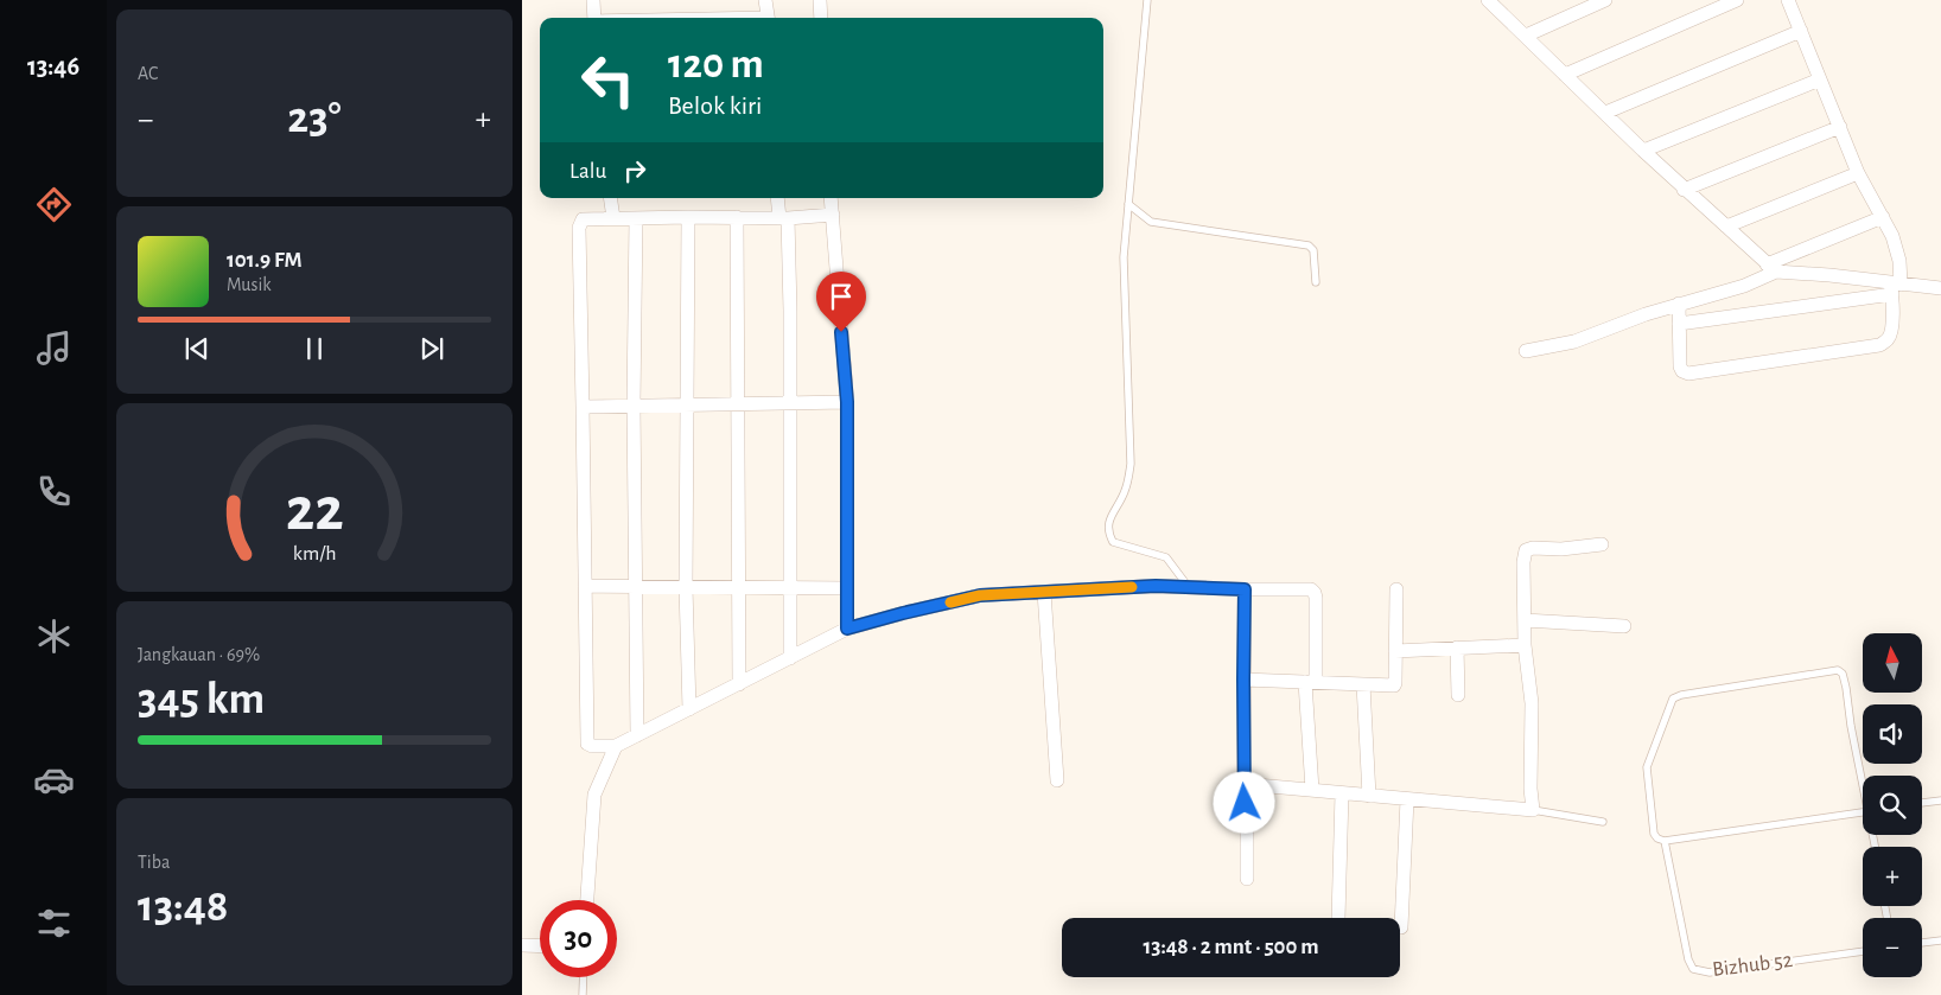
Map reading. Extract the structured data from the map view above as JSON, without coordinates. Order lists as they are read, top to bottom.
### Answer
{
  "streets": {
    "lane": ["Bizhub 52"]
  },
  "north": "top",
  "page": {
    "tabs": "13:46",
    "tile": [
      "AC",
      ["Jangkauan · 69%", "345 km"],
      ["Tiba", "13:48"]
    ],
    "turn": ["120 m", "Belok kiri"],
    "heat": ["−", "23°", "+"],
    "then": "Lalu",
    "song": ["101.9 FM", "Musik"],
    "map_buttons": ["+", "−"],
    "limit": "30",
    "trip": "13:48 · 2 mnt · 500 m",
    "gauge": ["22", "km/h"]
  }
}
